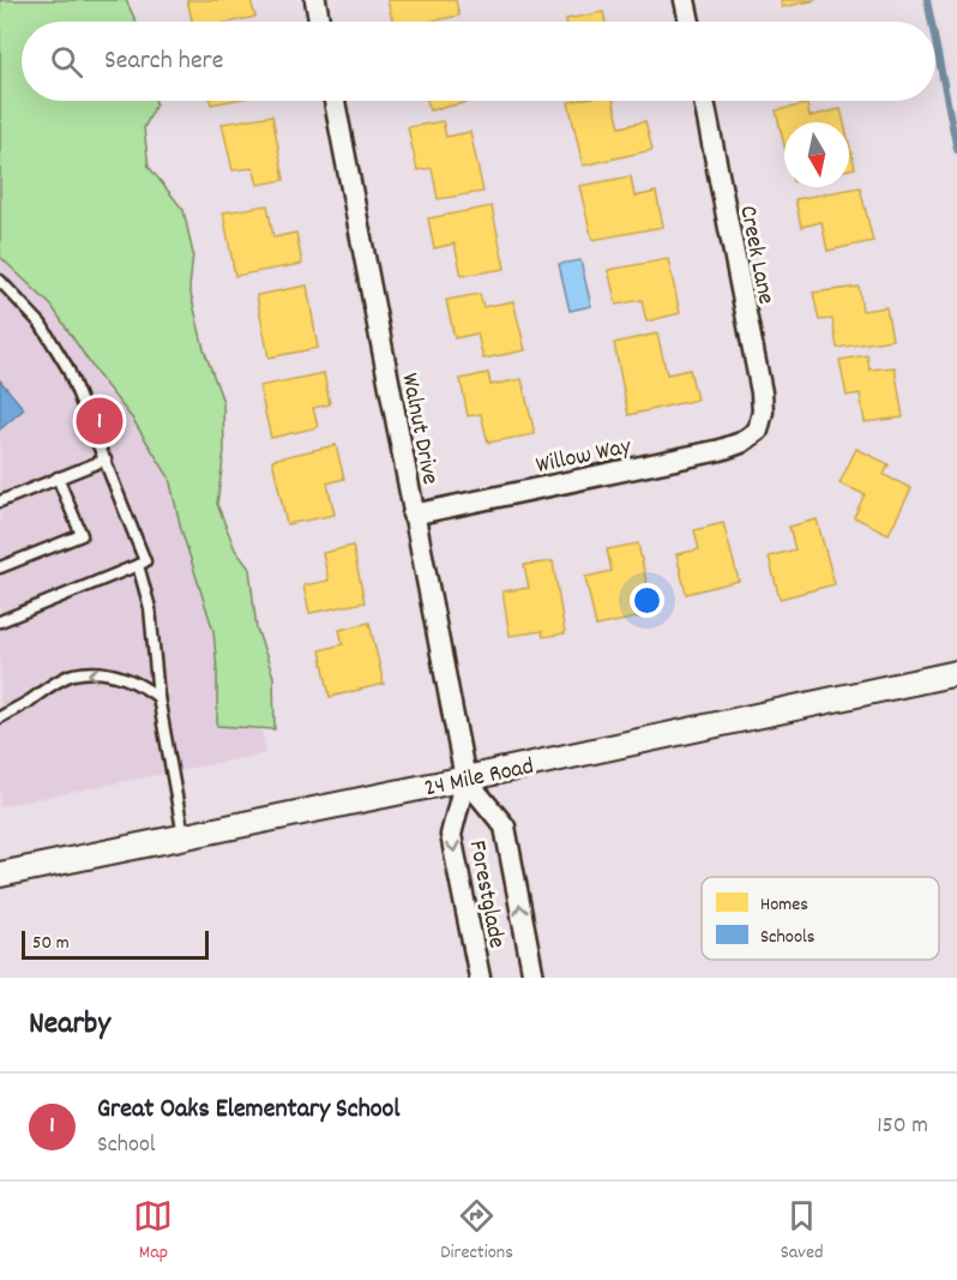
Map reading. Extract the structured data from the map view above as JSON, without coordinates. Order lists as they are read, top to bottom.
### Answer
{
  "streets": {
    "street": [
      "Creek Lane",
      "Walnut Drive",
      "Willow Way",
      "24 Mile Road",
      "Forestglade"
    ]
  },
  "crossings": [
    ["Creek Lane", "Willow Way"],
    ["Walnut Drive", "Willow Way"],
    ["Walnut Drive", "24 Mile Road"],
    ["Walnut Drive", "Forestglade"],
    ["24 Mile Road", "Forestglade"]
  ],
  "legend": ["Homes", "Schools"],
  "scale_bar": "50 m",
  "north": "bottom",
  "page": {
    "search": "Search here",
    "pins": "1",
    "scale": "50 m",
    "heading": "Nearby",
    "list": [
      {
        "mark": "1",
        "name": "Great Oaks Elementary School",
        "note": "School",
        "value": "150 m"
      }
    ],
    "nav": ["Map", "Directions", "Saved"]
  }
}
